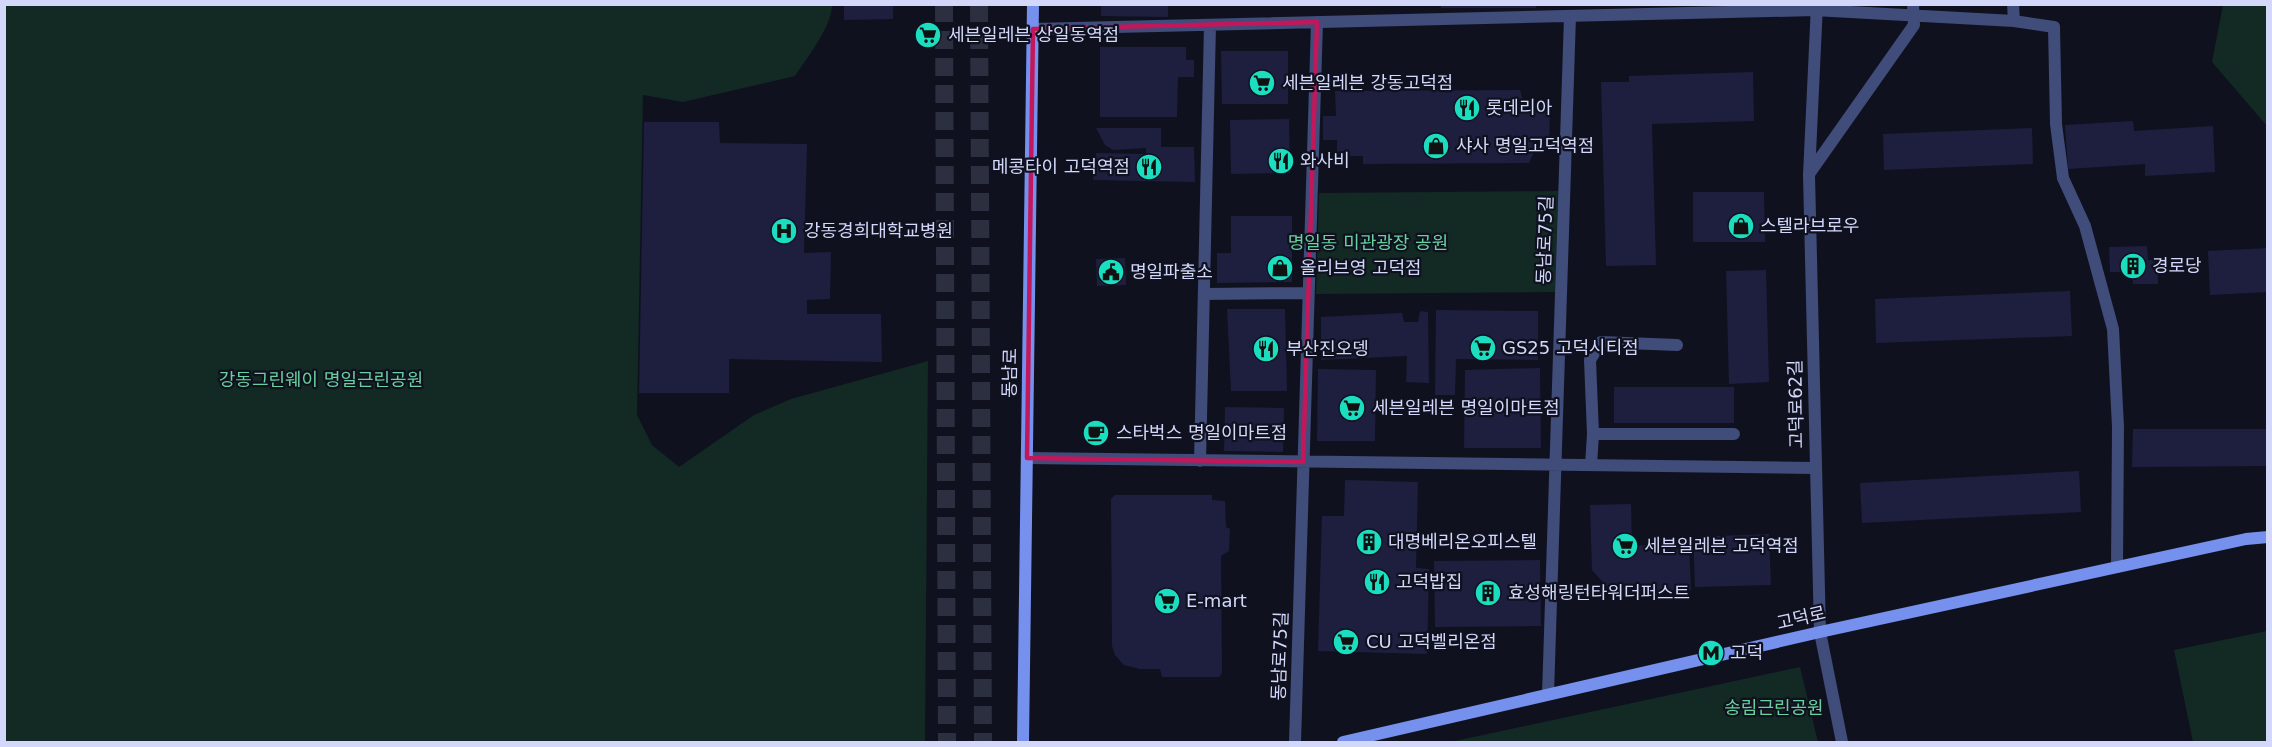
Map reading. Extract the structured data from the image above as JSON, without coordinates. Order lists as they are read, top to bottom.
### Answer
{
  "streets": {
    "main road": ["동남로", "고덕로"],
    "street": ["동남로75길", "고덕로62길"]
  },
  "crossings": [
    ["동남로75길", "고덕로"],
    ["고덕로62길", "고덕로"]
  ],
  "parks": ["명일동 미관광장 공원", "강동그린웨이 명일근린공원", "송림근린공원"],
  "places": {
    "supermarket": [
      "세븐일레븐 상일동역점",
      "세븐일레븐 강동고덕점",
      "GS25 고덕시티점",
      "세븐일레븐 명일이마트점",
      "세븐일레븐 고덕역점",
      "E-mart",
      "CU 고덕벨리온점"
    ],
    "restaurant": [
      "롯데리아",
      "와사비",
      "메콩타이 고덕역점",
      "부산진오뎅",
      "고덕밥집"
    ],
    "shop": ["샤사 명일고덕역점", "스텔라브로우", "올리브영 고덕점"],
    "hospital": ["강동경희대학교병원"],
    "building": ["경로당", "대명베리온오피스텔", "효성해링턴타워더퍼스트"],
    "public building": ["명일파출소"],
    "cafe": ["스타벅스 명일이마트점"],
    "metro station": ["고덕"]
  }
}
